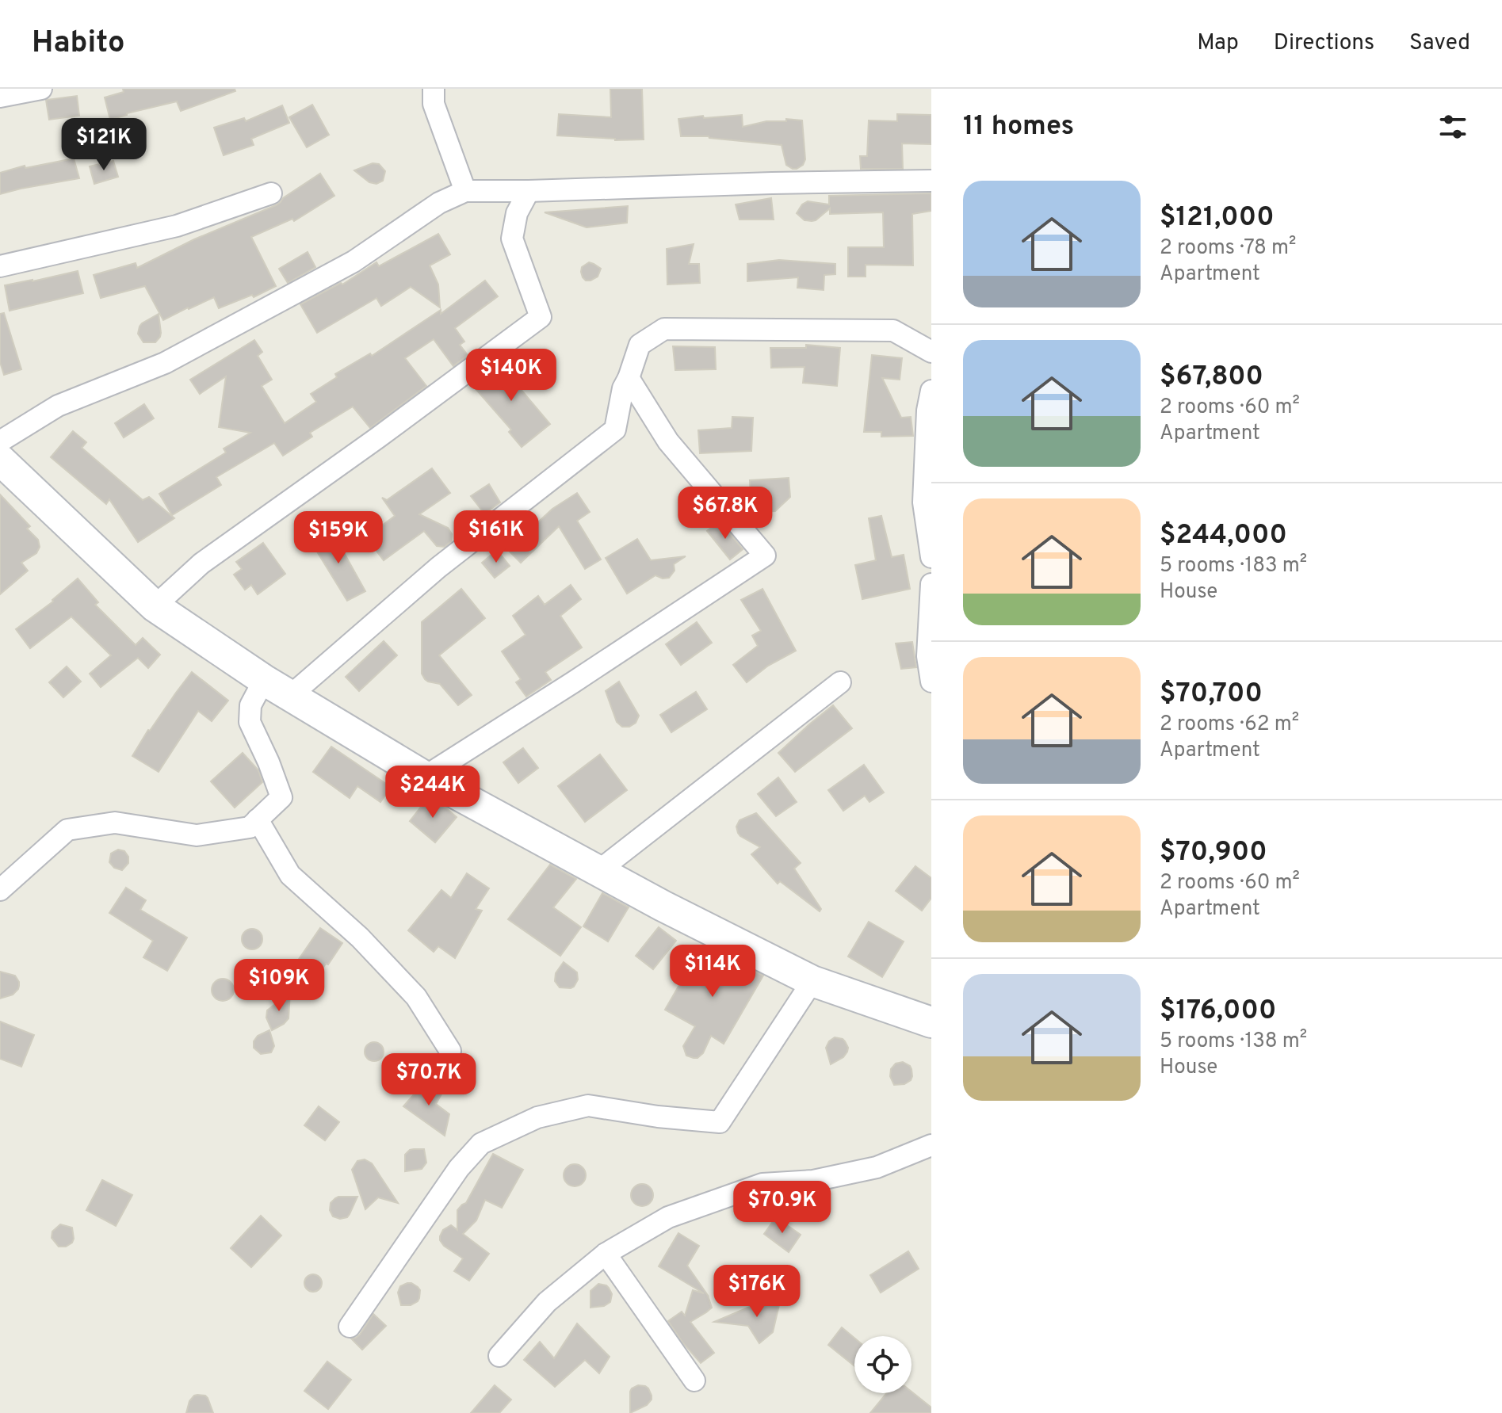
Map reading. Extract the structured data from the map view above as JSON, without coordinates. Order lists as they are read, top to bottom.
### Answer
{
  "page": {
    "header": "Habito",
    "nav": ["Map", "Directions", "Saved"],
    "heading": "11 homes",
    "price": [
      "$121K",
      "$140K",
      "$67.8K",
      "$161K",
      "$159K",
      "$244K",
      "$114K",
      "$109K",
      "$70.7K",
      "$70.9K",
      "$176K"
    ],
    "list": [
      {
        "name": "$121,000",
        "note": "2 rooms · 78 m² · Apartment"
      },
      {
        "name": "$67,800",
        "note": "2 rooms · 60 m² · Apartment"
      },
      {
        "name": "$244,000",
        "note": "5 rooms · 183 m² · House"
      },
      {
        "name": "$70,700",
        "note": "2 rooms · 62 m² · Apartment"
      },
      {
        "name": "$70,900",
        "note": "2 rooms · 60 m² · Apartment"
      },
      {
        "name": "$176,000",
        "note": "5 rooms · 138 m² · House"
      }
    ]
  }
}
